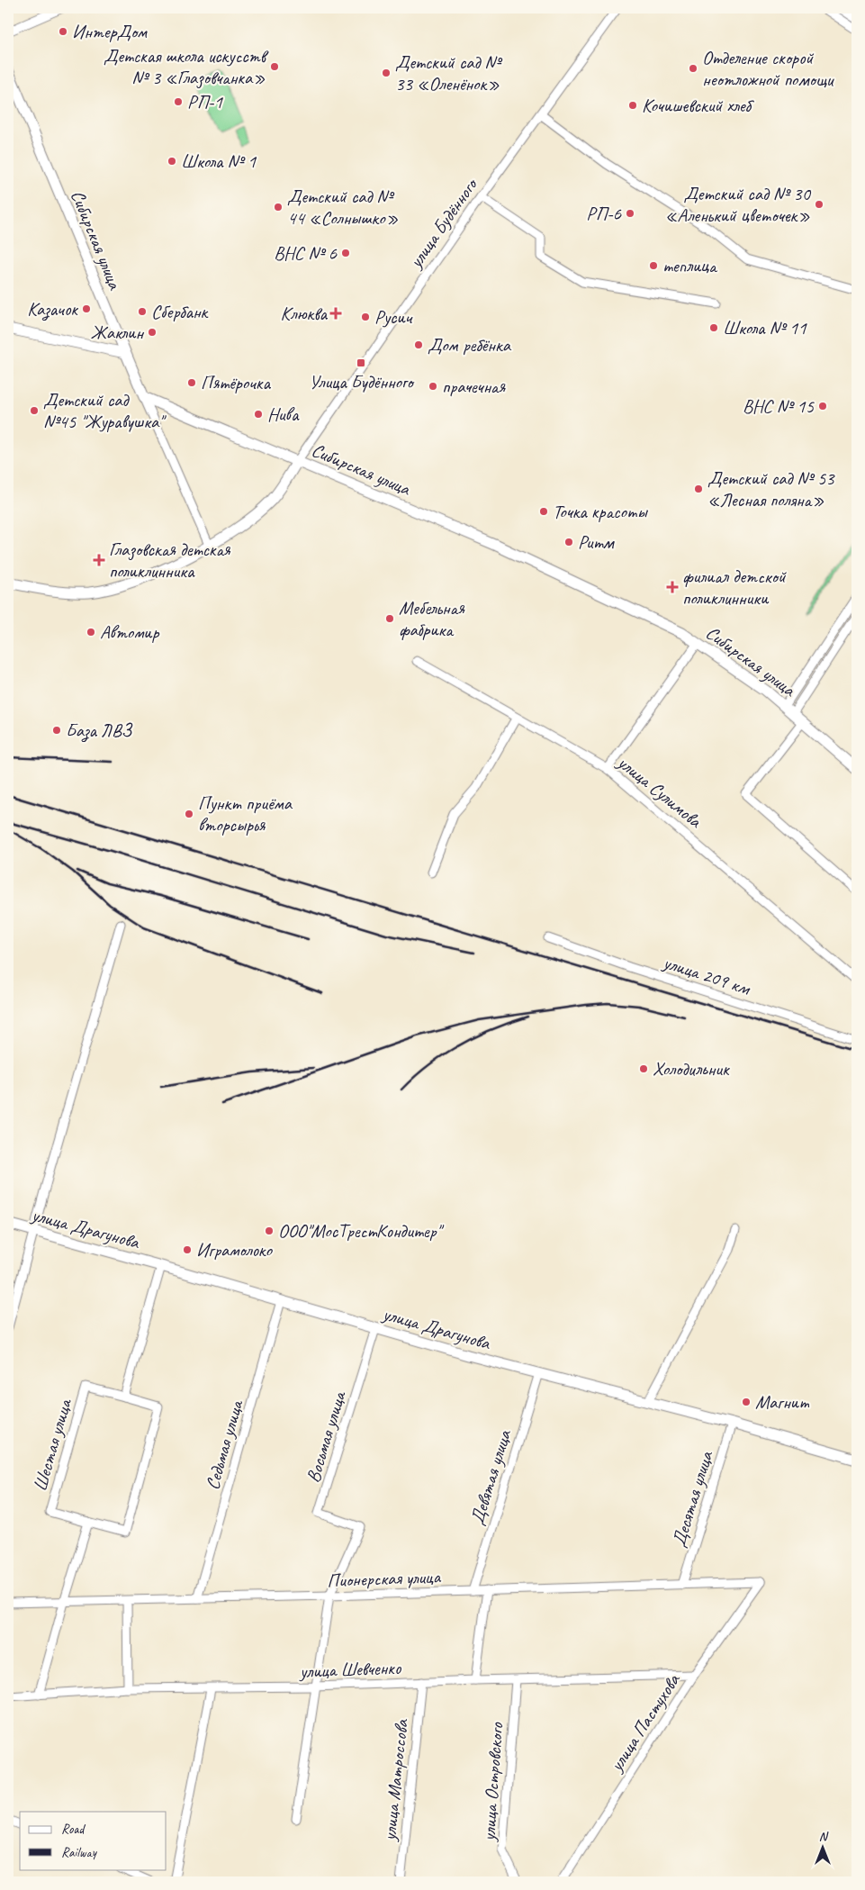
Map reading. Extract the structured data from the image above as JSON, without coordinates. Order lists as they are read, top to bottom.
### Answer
{
  "streets": {
    "main road": ["Сибирская улица", "улица Драгунова"],
    "street": [
      "улица Будённого",
      "улица Сулимова",
      "улица 209 км",
      "Восьмая улица",
      "Шестая улица",
      "Седьмая улица",
      "Девятая улица",
      "Десятая улица",
      "Пионерская улица",
      "улица Шевченко",
      "улица Пастухова",
      "улица Матроссова",
      "улица Островского"
    ]
  },
  "crossings": [
    ["улица Будённого", "Сибирская улица"],
    ["улица Драгунова", "Восьмая улица"],
    ["улица Драгунова", "Седьмая улица"],
    ["улица Драгунова", "Девятая улица"],
    ["улица Драгунова", "Десятая улица"],
    ["Восьмая улица", "Пионерская улица"],
    ["Седьмая улица", "Пионерская улица"],
    ["Девятая улица", "Пионерская улица"],
    ["Десятая улица", "Пионерская улица"],
    ["Пионерская улица", "улица Пастухова"],
    ["улица Шевченко", "улица Пастухова"],
    ["улица Шевченко", "улица Матроссова"],
    ["улица Шевченко", "улица Островского"]
  ],
  "places": {
    "other": [
      "ИнтерДом",
      "Детская школа искусств № 3 «Глазовчанка»",
      "Отделение скорой неотложной помощи",
      "Детский сад № 33 «Оленёнок»",
      "РП-1",
      "Кочишевский хлеб",
      "Школа № 1",
      "Детский сад № 30 «Аленький цветочек»",
      "Детский сад № 44 «Солнышко»",
      "РП-6",
      "ВНС № 6",
      "теплица",
      "Казачок",
      "Сбербанк",
      "Русич",
      "Школа № 11",
      "Жаклин",
      "Дом ребёнка",
      "Пятёрочка",
      "прачечная",
      "ВНС № 15",
      "Детский сад №45 \"Журавушка\"",
      "Нива",
      "Детский сад № 53 «Лесная поляна»",
      "Точка красоты",
      "Ритм",
      "Мебельная фабрика",
      "Автомир",
      "База ЛВЗ",
      "Пункт приёма вторсырья",
      "Холодильник",
      "ООО\"МосТрестКондитер\"",
      "Играмолоко",
      "Магнит"
    ],
    "health": ["Клюква", "Глазовская детская поликлинника", "филиал детской поликлинники"],
    "transit": ["Улица Будённого"]
  },
  "legend": ["Road", "Railway"],
  "north": "top"
}
